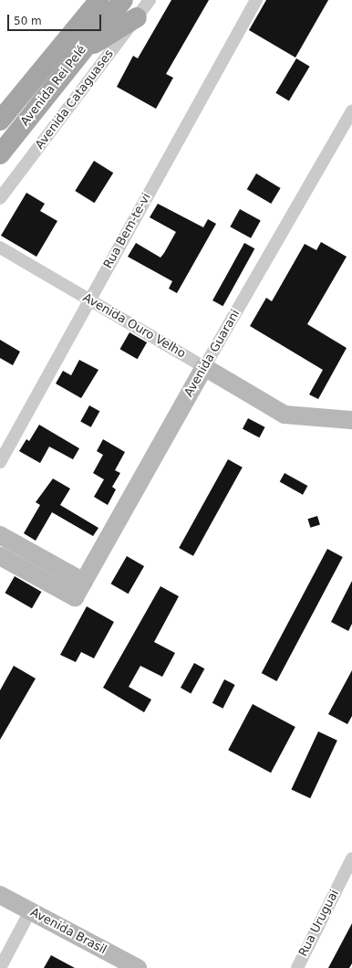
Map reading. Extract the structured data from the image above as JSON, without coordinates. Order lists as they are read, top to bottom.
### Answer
{
  "streets": {
    "main road": ["Avenida Rei Pelé"],
    "street": [
      "Avenida Cataguases",
      "Rua Bem-te-vi",
      "Avenida Ouro Velho",
      "Avenida Guarani",
      "Rua Uruguai",
      "Avenida Brasil"
    ]
  },
  "crossings": [
    ["Rua Bem-te-vi", "Avenida Ouro Velho"],
    ["Avenida Ouro Velho", "Avenida Guarani"]
  ],
  "scale_bar": "50 m"
}
